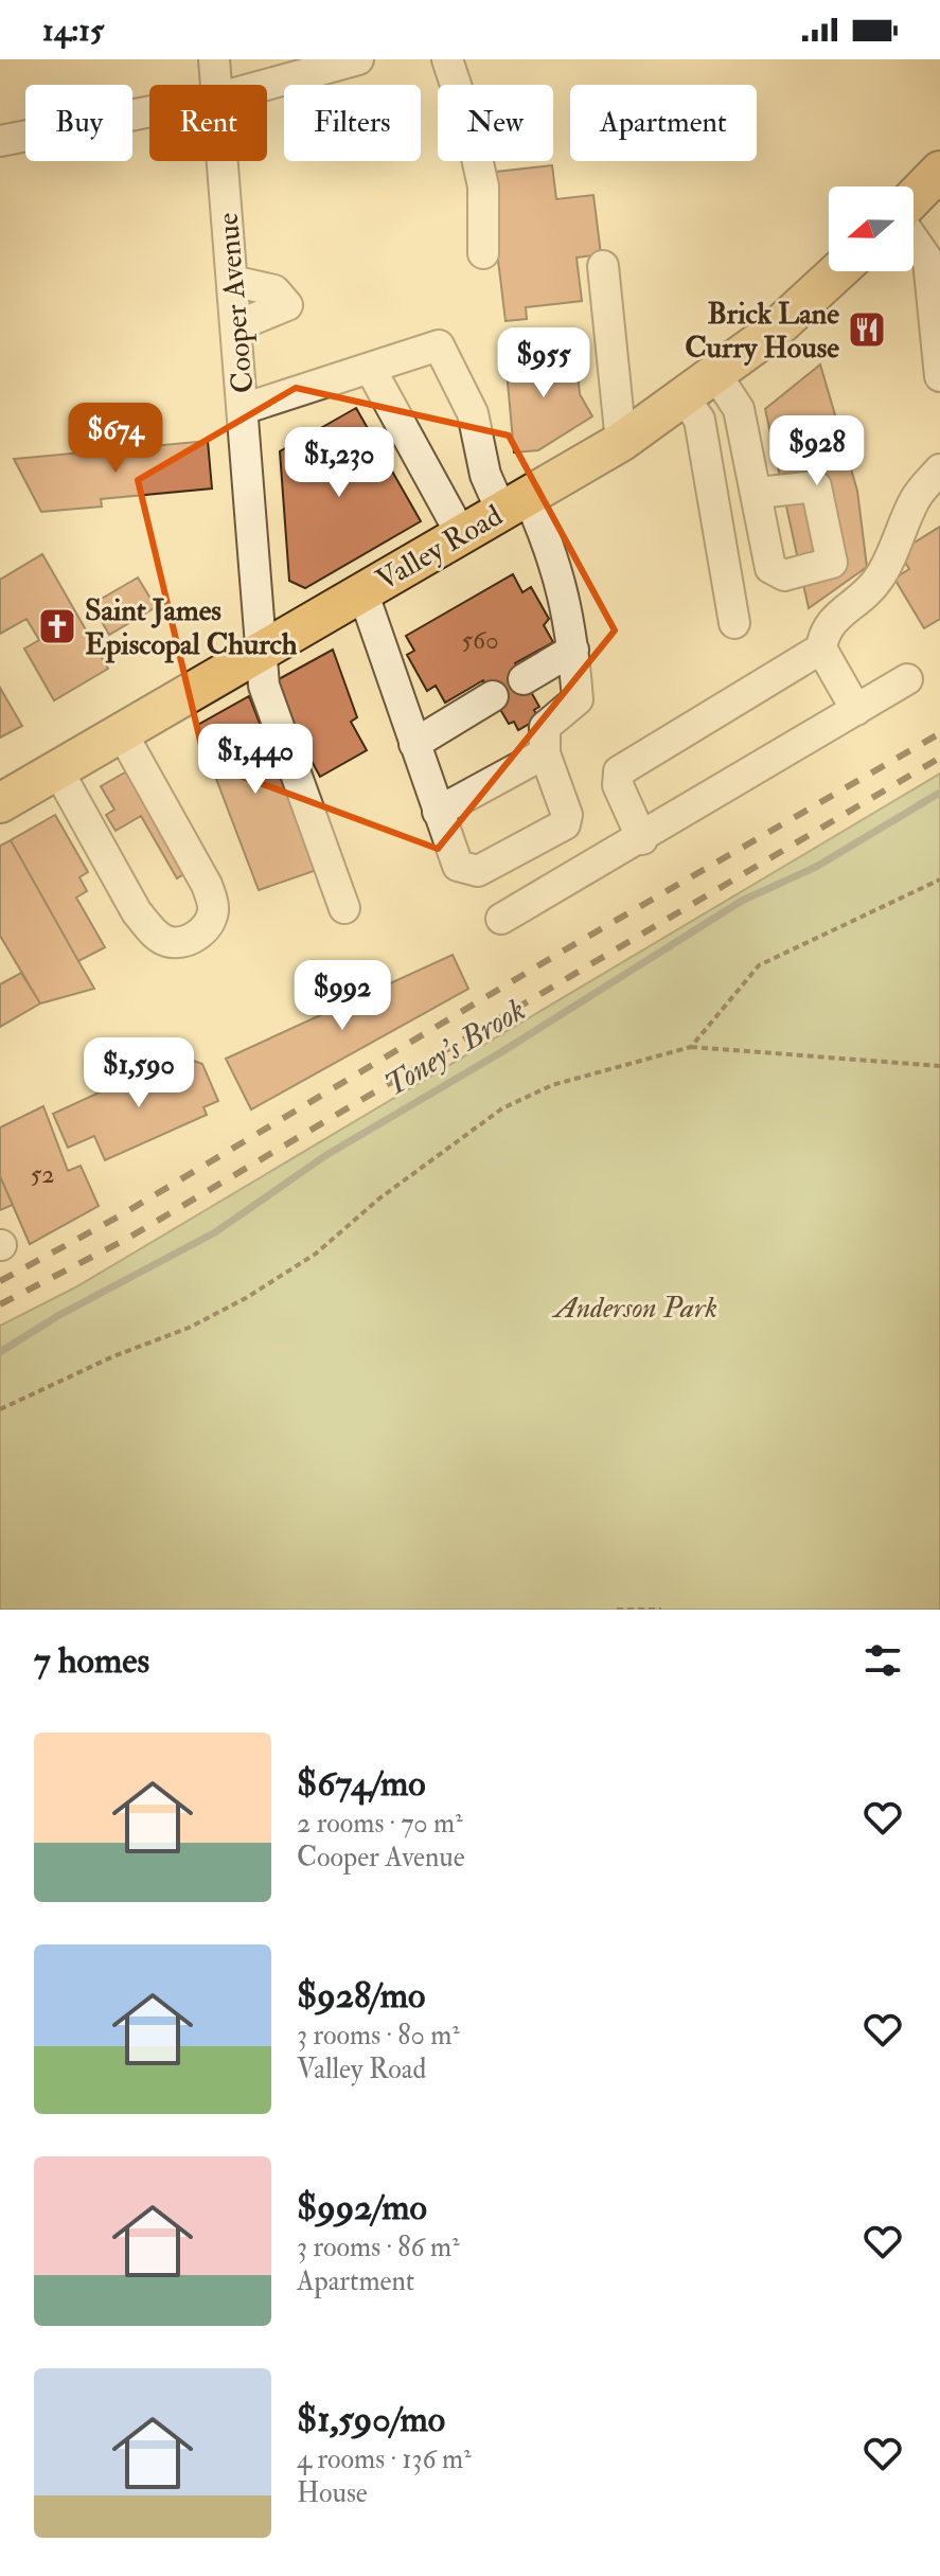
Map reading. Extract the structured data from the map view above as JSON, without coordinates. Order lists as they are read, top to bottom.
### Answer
{
  "streets": {
    "main road": ["Valley Road"],
    "street": ["Cooper Avenue"]
  },
  "crossings": [
    ["Cooper Avenue", "Valley Road"]
  ],
  "water": ["Toney's Brook"],
  "parks": ["Anderson Park"],
  "places": {
    "restaurant": ["Brick Lane Curry House"],
    "church": ["Saint James Episcopal Church"]
  },
  "house_numbers": ["560", "52"],
  "north": "left",
  "page": {
    "status": "14:15",
    "chip": [
      "Buy",
      "Rent",
      "Filters",
      "New",
      "Apartment"
    ],
    "price": [
      "$955",
      "$674",
      "$928",
      "$1,230",
      "$1,440",
      "$992",
      "$1,590"
    ],
    "heading": "7 homes",
    "list": [
      {
        "name": "$674/mo",
        "note": "2 rooms · 70 m² · Cooper Avenue"
      },
      {
        "name": "$928/mo",
        "note": "3 rooms · 80 m² · Valley Road"
      },
      {
        "name": "$992/mo",
        "note": "3 rooms · 86 m² · Apartment"
      },
      {
        "name": "$1,590/mo",
        "note": "4 rooms · 136 m² · House"
      }
    ]
  }
}
